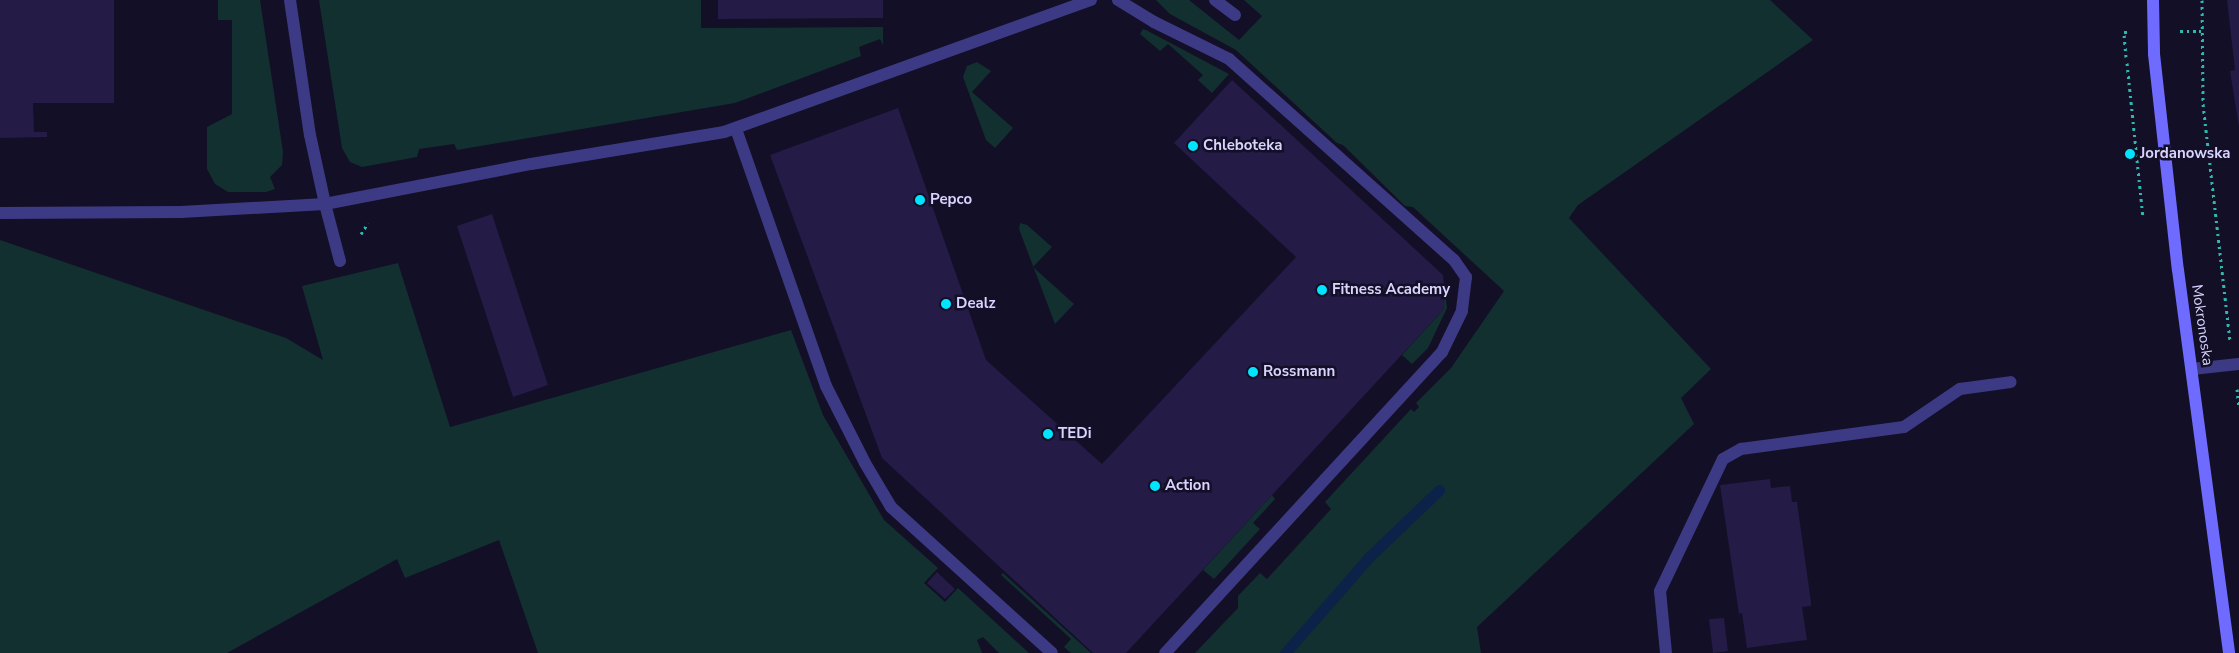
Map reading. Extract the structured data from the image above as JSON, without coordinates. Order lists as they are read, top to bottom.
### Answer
{
  "streets": {
    "main road": ["Mokronoska"]
  },
  "places": [
    "Chleboteka",
    "Jordanowska",
    "Pepco",
    "Fitness Academy",
    "Dealz",
    "Rossmann",
    "TEDi",
    "Action"
  ]
}
